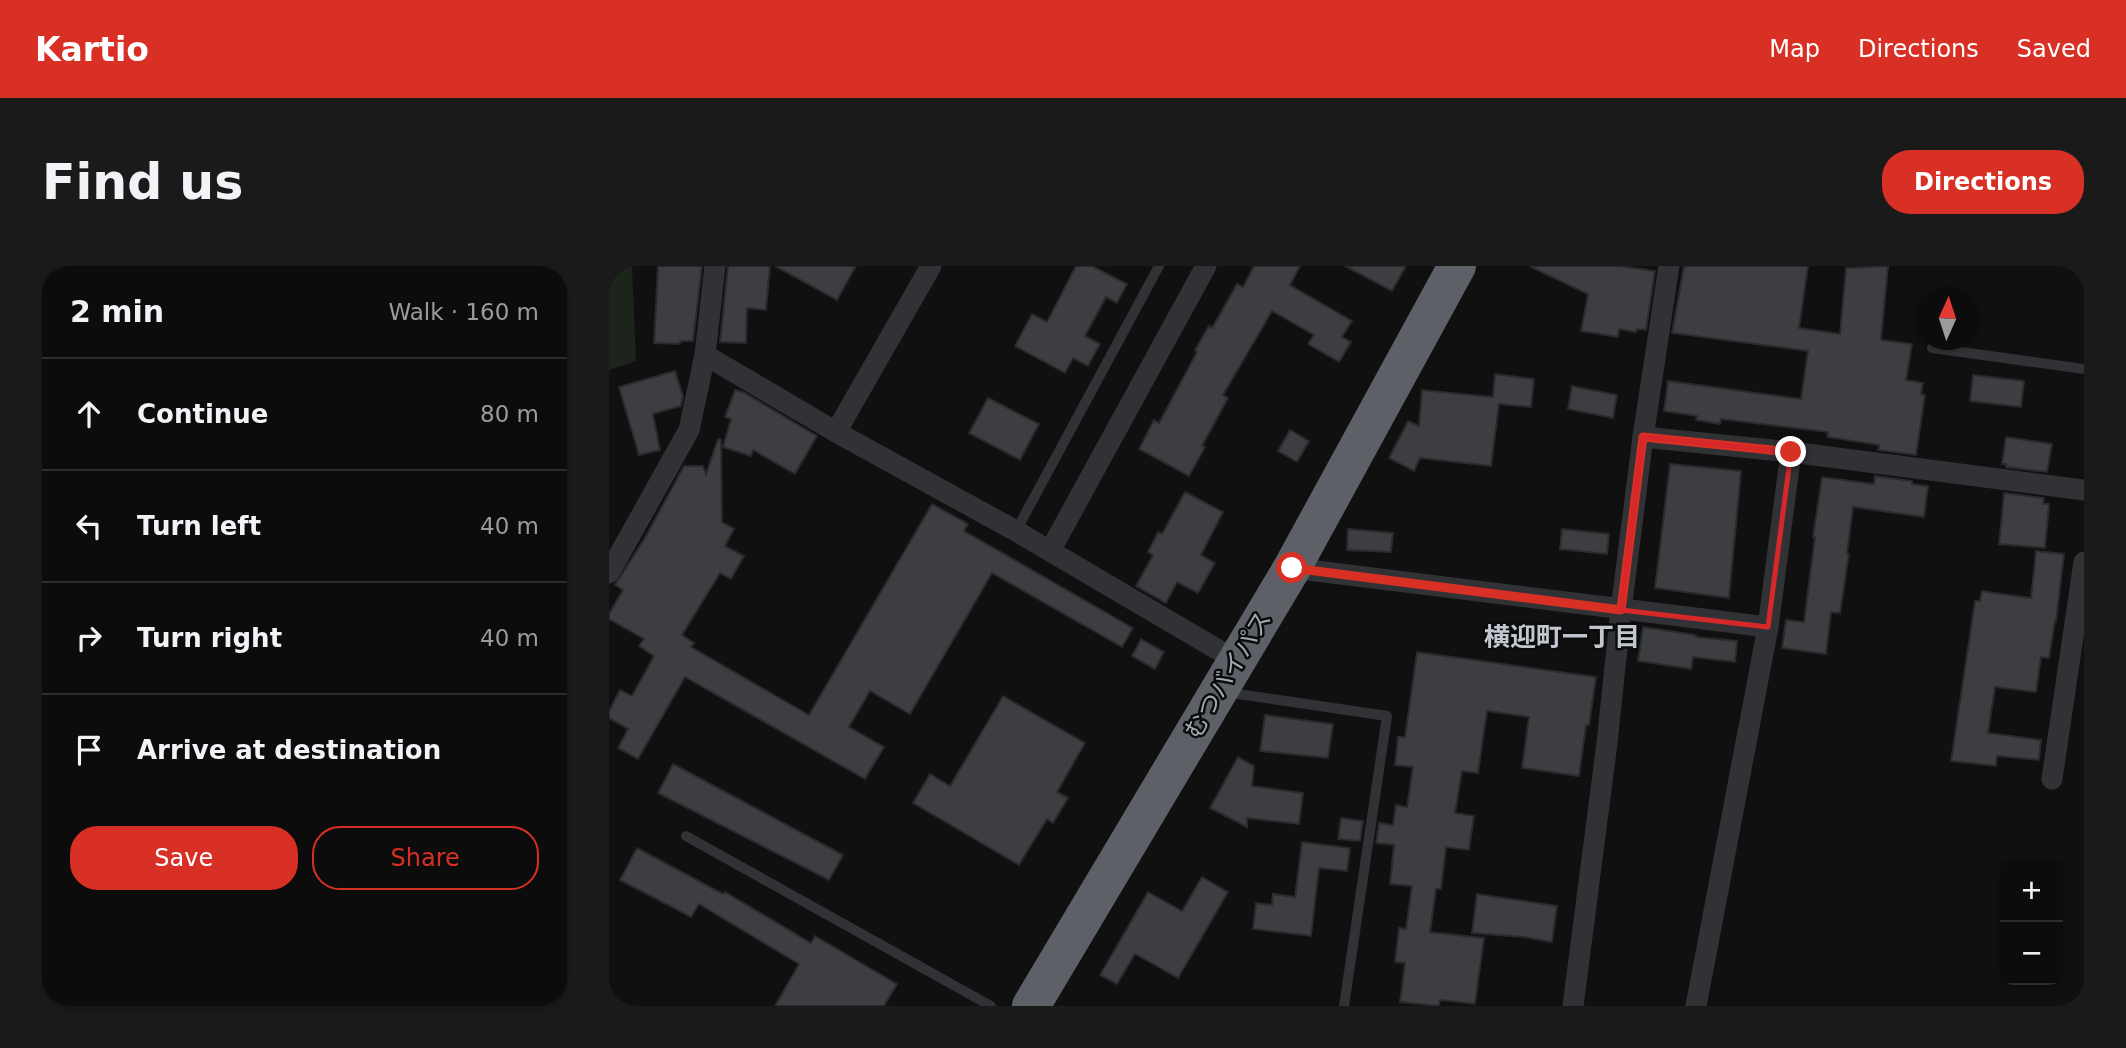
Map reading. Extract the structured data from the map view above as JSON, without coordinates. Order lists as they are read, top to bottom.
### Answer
{
  "streets": {
    "highway": ["むつバイパス"]
  },
  "districts": ["横迎町一丁目"],
  "north": "top",
  "page": {
    "header": "Kartio",
    "nav": ["Map", "Directions", "Saved"],
    "buttons": [
      "Directions",
      ["Save", "Share"]
    ],
    "title": "Find us",
    "heading": ["2 min", "Walk · 160 m"],
    "list": [
      ["Continue", "80 m"],
      ["Turn left", "40 m"],
      ["Turn right", "40 m"],
      "Arrive at destination"
    ],
    "map_buttons": ["+", "−"]
  }
}
